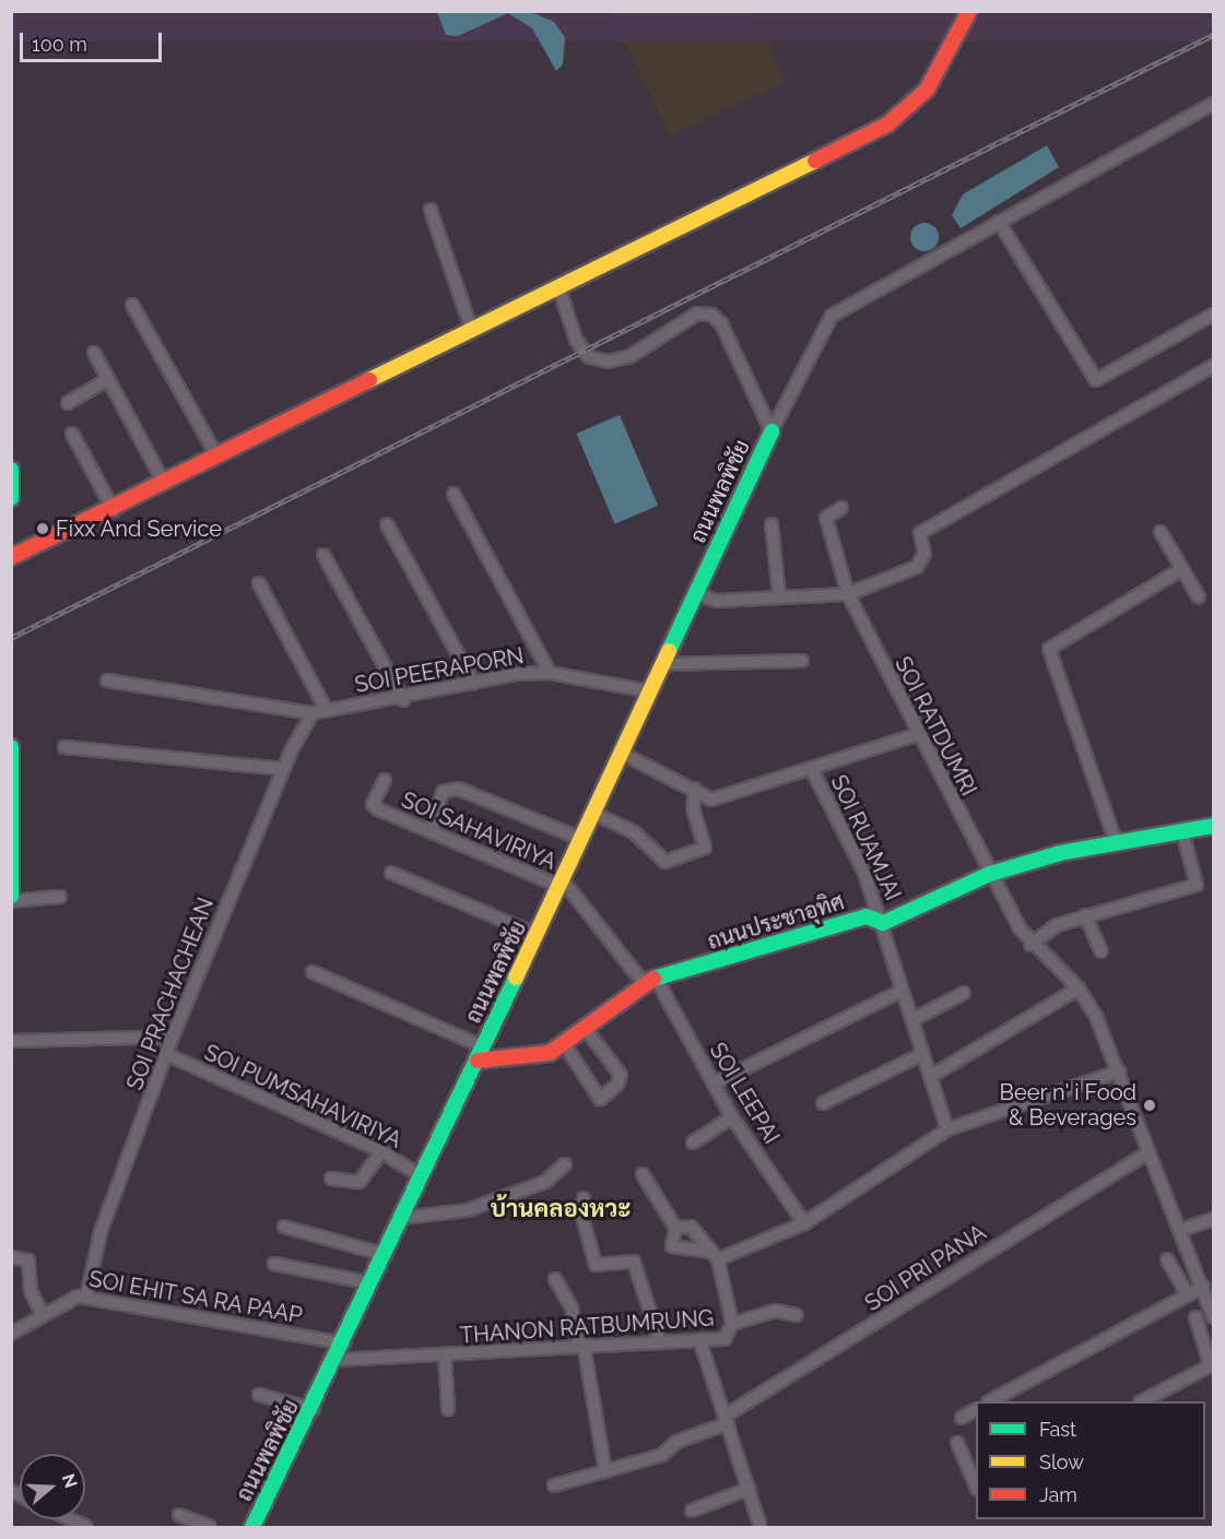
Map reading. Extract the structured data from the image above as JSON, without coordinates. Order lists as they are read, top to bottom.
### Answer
{
  "streets": {
    "main road": ["ถนนพลพิชัย", "ถนนประชาอุทิศ"],
    "street": [
      "SOI PEERAPORN",
      "SOI RATDUMRI",
      "SOI SAHAVIRIYA",
      "SOI RUAMJAI",
      "SOI PRACHACHEAN",
      "SOI LEEPAI",
      "SOI PUMSAHAVIRIYA",
      "SOI PRI PANA",
      "SOI EHIT SA RA PAAP",
      "THANON RATBUMRUNG"
    ]
  },
  "crossings": [
    ["ถนนพลพิชัย", "SOI PEERAPORN"],
    ["ถนนพลพิชัย", "SOI SAHAVIRIYA"],
    ["ถนนพลพิชัย", "ถนนประชาอุทิศ"],
    ["ถนนพลพิชัย", "SOI LEEPAI"],
    ["ถนนพลพิชัย", "SOI PUMSAHAVIRIYA"],
    ["ถนนพลพิชัย", "SOI EHIT SA RA PAAP"],
    ["ถนนพลพิชัย", "THANON RATBUMRUNG"],
    ["SOI PEERAPORN", "SOI PRACHACHEAN"],
    ["SOI RATDUMRI", "ถนนประชาอุทิศ"],
    ["SOI SAHAVIRIYA", "SOI LEEPAI"],
    ["SOI RUAMJAI", "ถนนประชาอุทิศ"],
    ["ถนนประชาอุทิศ", "SOI LEEPAI"],
    ["SOI PRACHACHEAN", "SOI PUMSAHAVIRIYA"],
    ["SOI PRACHACHEAN", "SOI EHIT SA RA PAAP"]
  ],
  "districts": ["บ้านคลองหวะ"],
  "places": ["Fixx And Service", "Beer n' i Food & Beverages"],
  "legend": ["Fast", "Slow", "Jam"],
  "scale_bar": "100 m",
  "north": "right"
}
